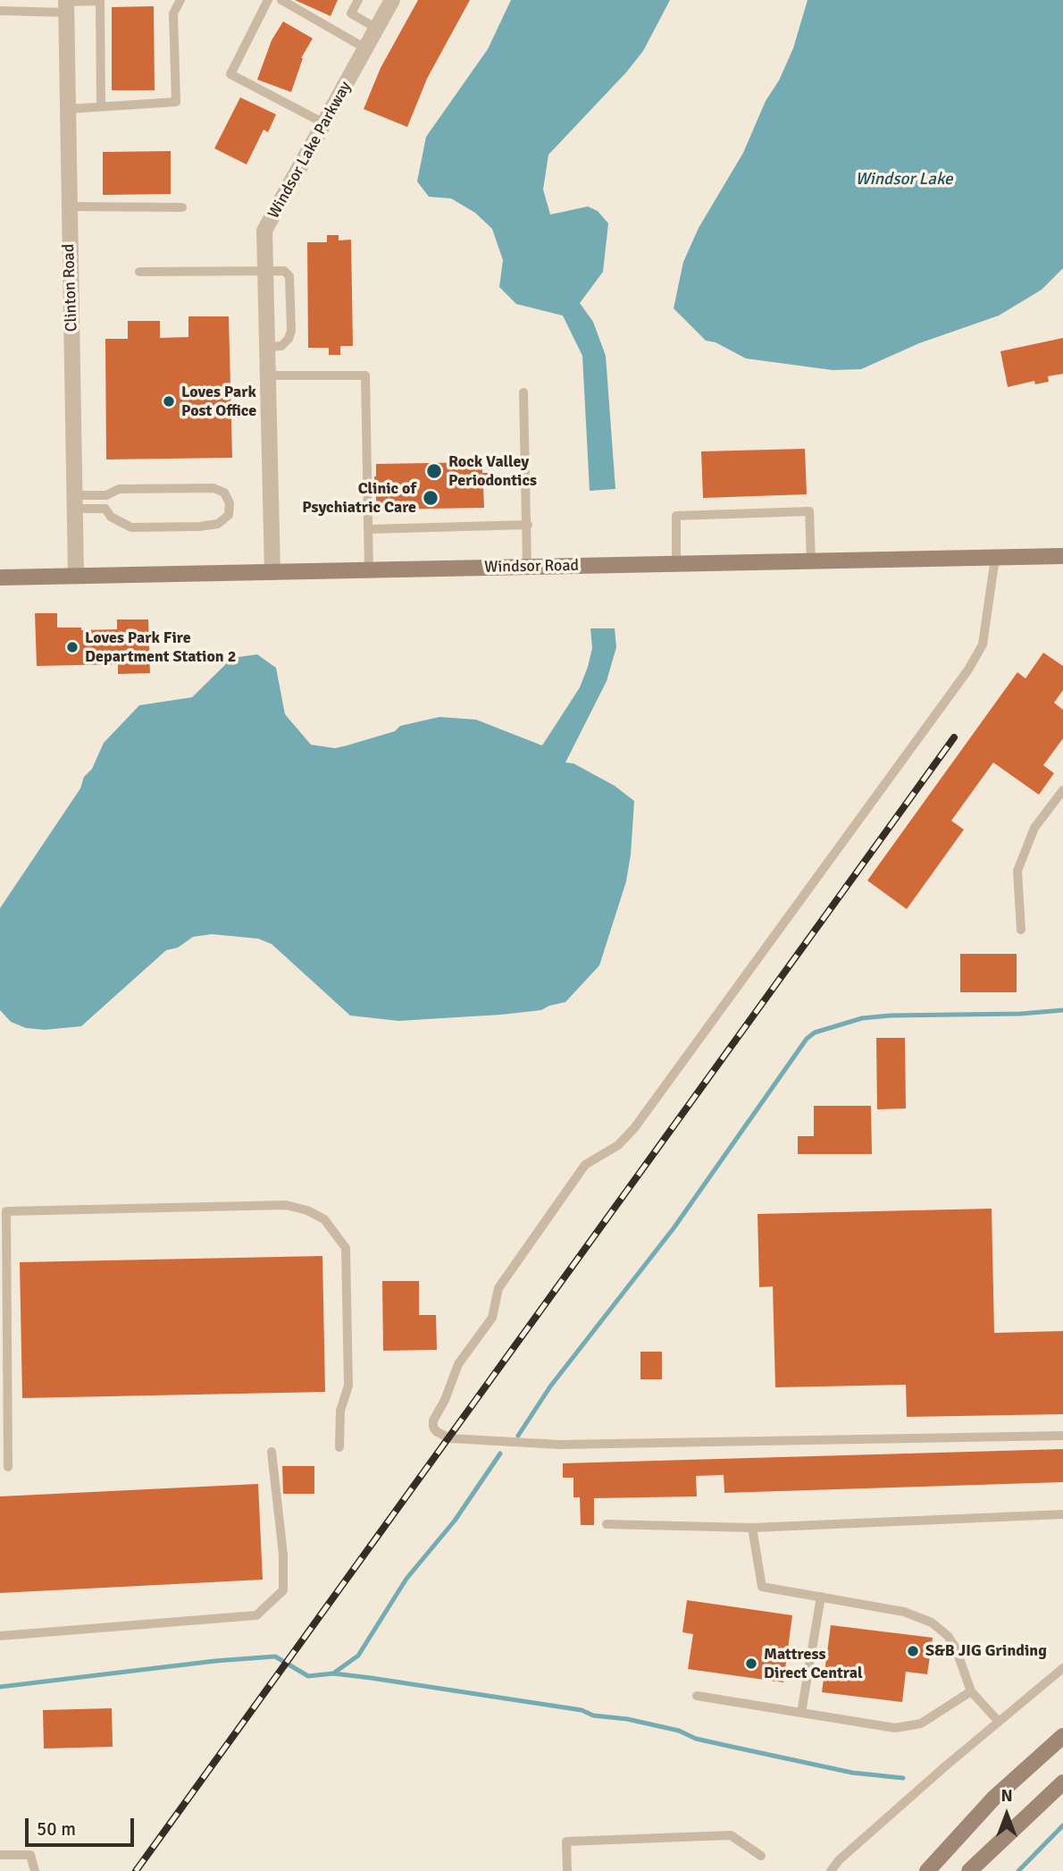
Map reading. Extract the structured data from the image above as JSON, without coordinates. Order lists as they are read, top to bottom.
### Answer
{
  "streets": {
    "street": ["Windsor Lake Parkway", "Clinton Road", "Windsor Road"]
  },
  "crossings": [
    ["Windsor Lake Parkway", "Windsor Road"],
    ["Clinton Road", "Windsor Road"]
  ],
  "water": ["Windsor Lake"],
  "places": [
    "Loves Park Post Office",
    "Rock Valley Periodontics",
    "Clinic of Psychiatric Care",
    "Loves Park Fire Department Station 2",
    "S&B JIG Grinding",
    "Mattress Direct Central"
  ],
  "scale_bar": "50 m",
  "north": "top"
}
